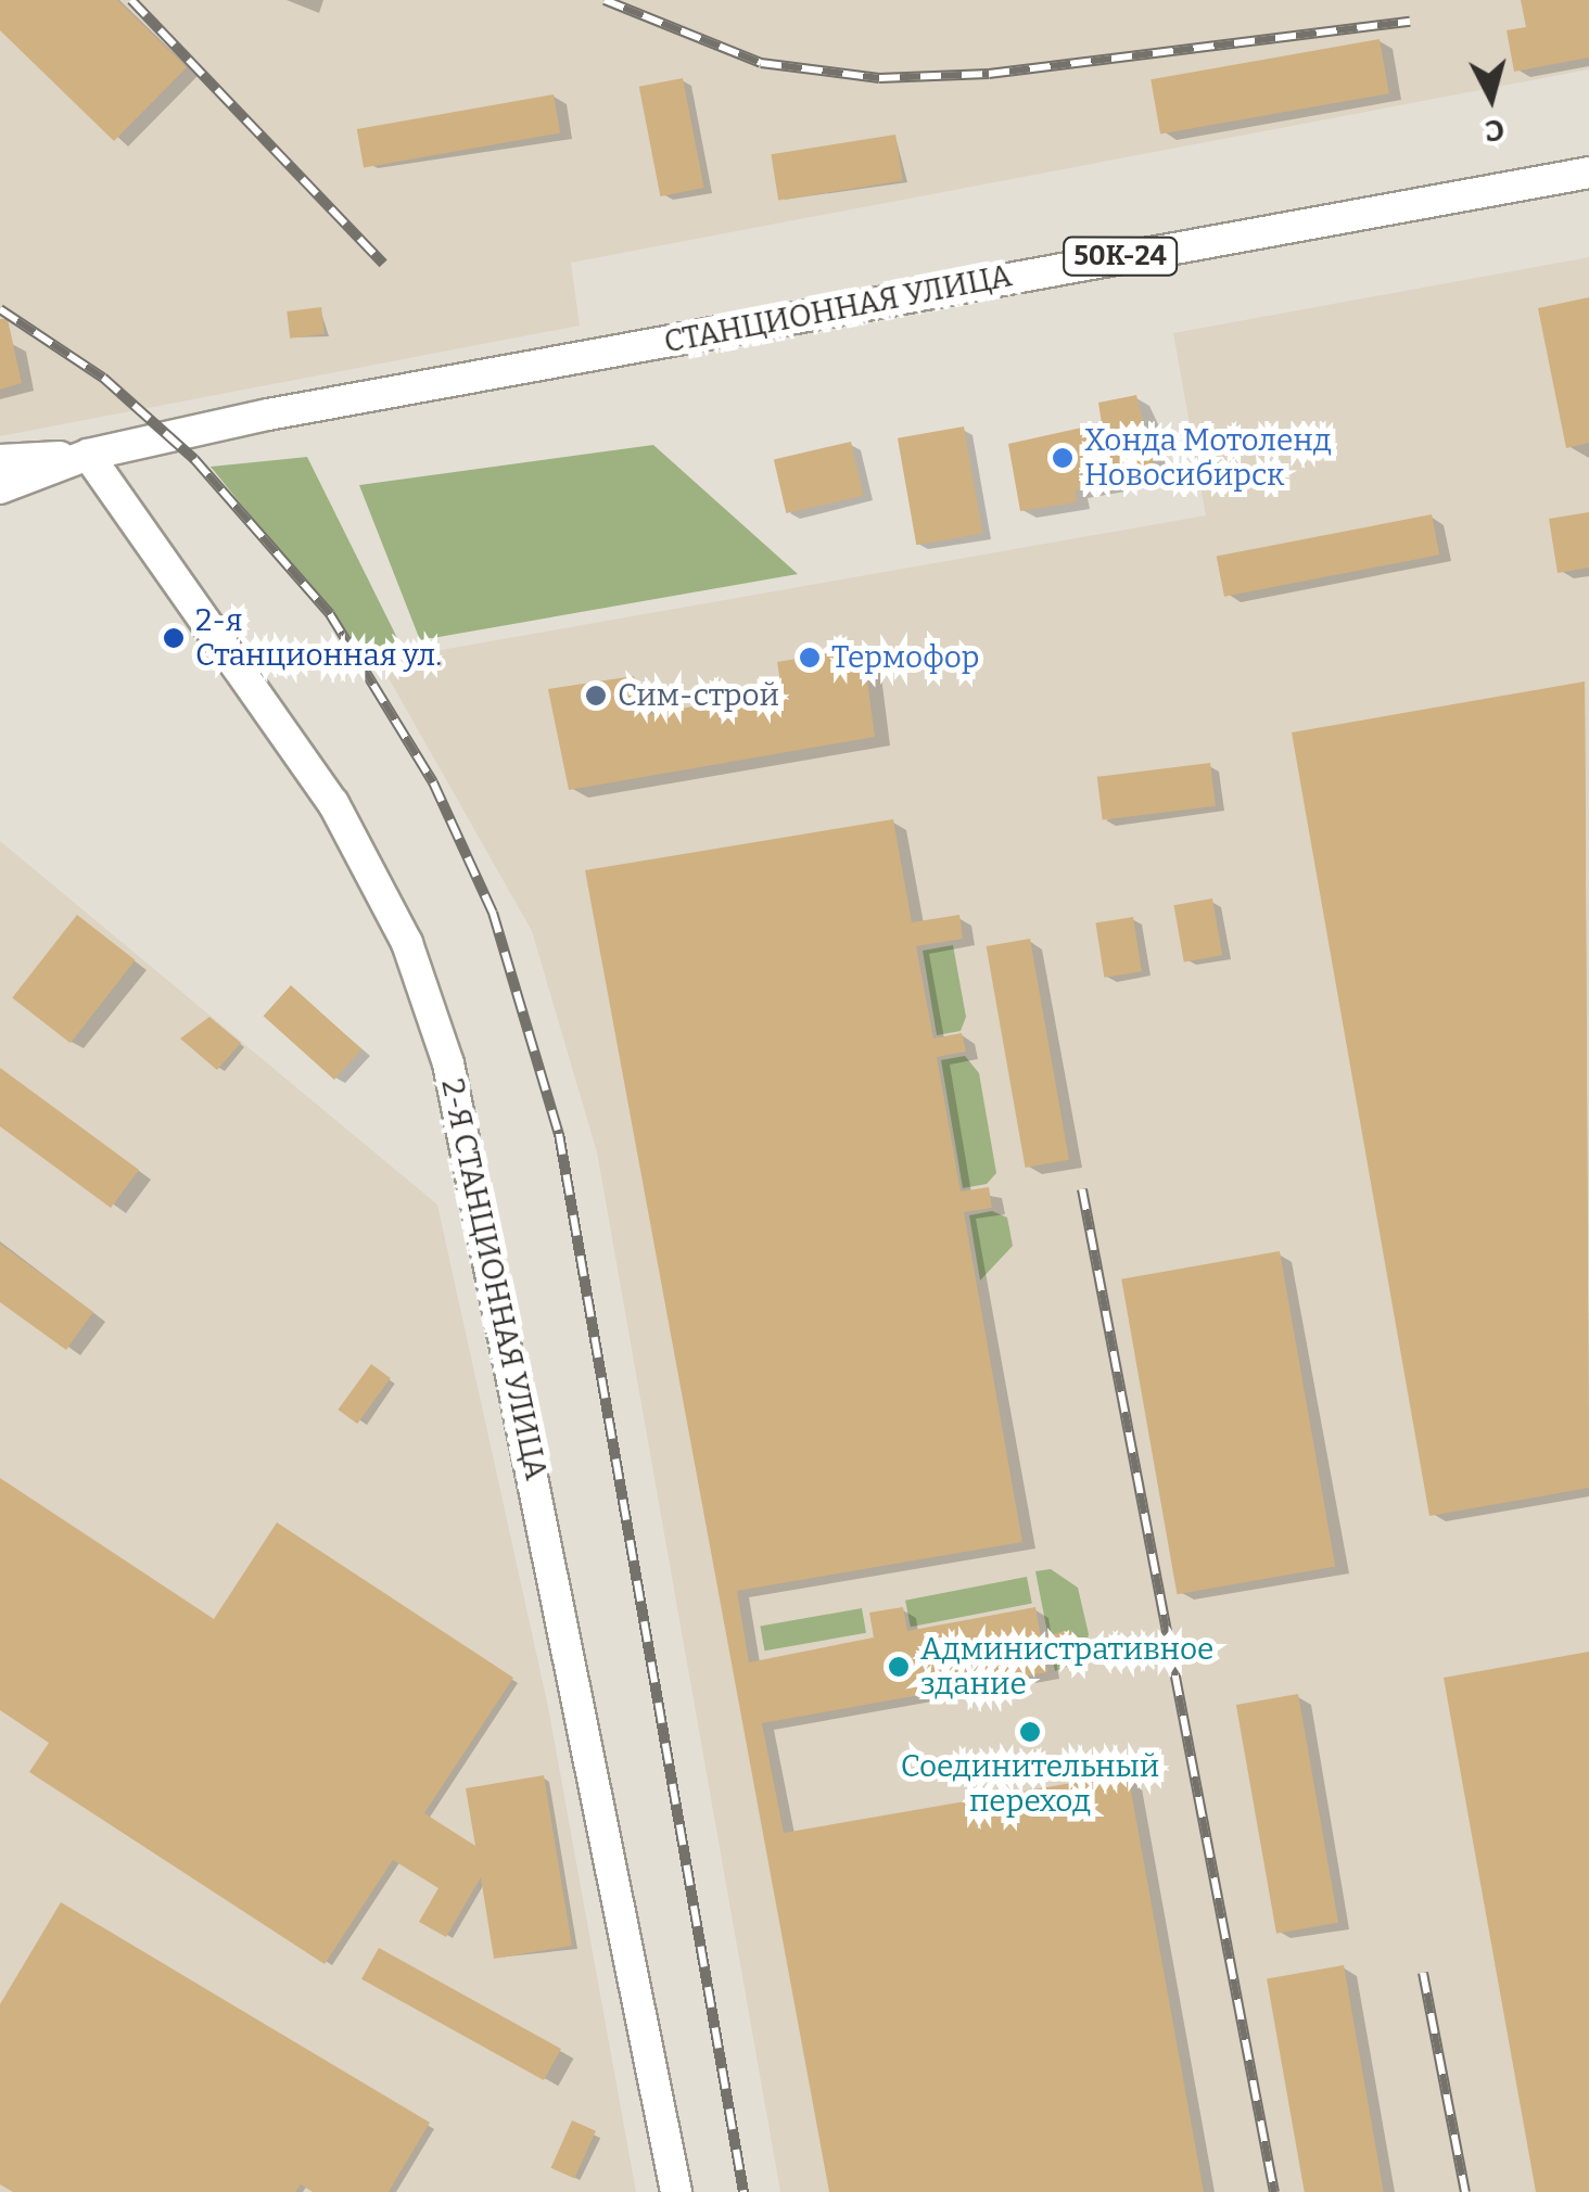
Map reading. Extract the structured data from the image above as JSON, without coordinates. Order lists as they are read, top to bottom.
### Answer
{
  "streets": {
    "main road": ["50К-24", "СТАНЦИОННАЯ УЛИЦА", "2-Я СТАНЦИОННАЯ УЛИЦА"]
  },
  "crossings": [
    ["СТАНЦИОННАЯ УЛИЦА", "2-Я СТАНЦИОННАЯ УЛИЦА"]
  ],
  "places": [
    "Хонда Мотоленд Новосибирск",
    "2-я Станционная ул.",
    "Термофор",
    "Сим-строй",
    "Административное здание",
    "Соединительный переход"
  ],
  "north": "bottom"
}
